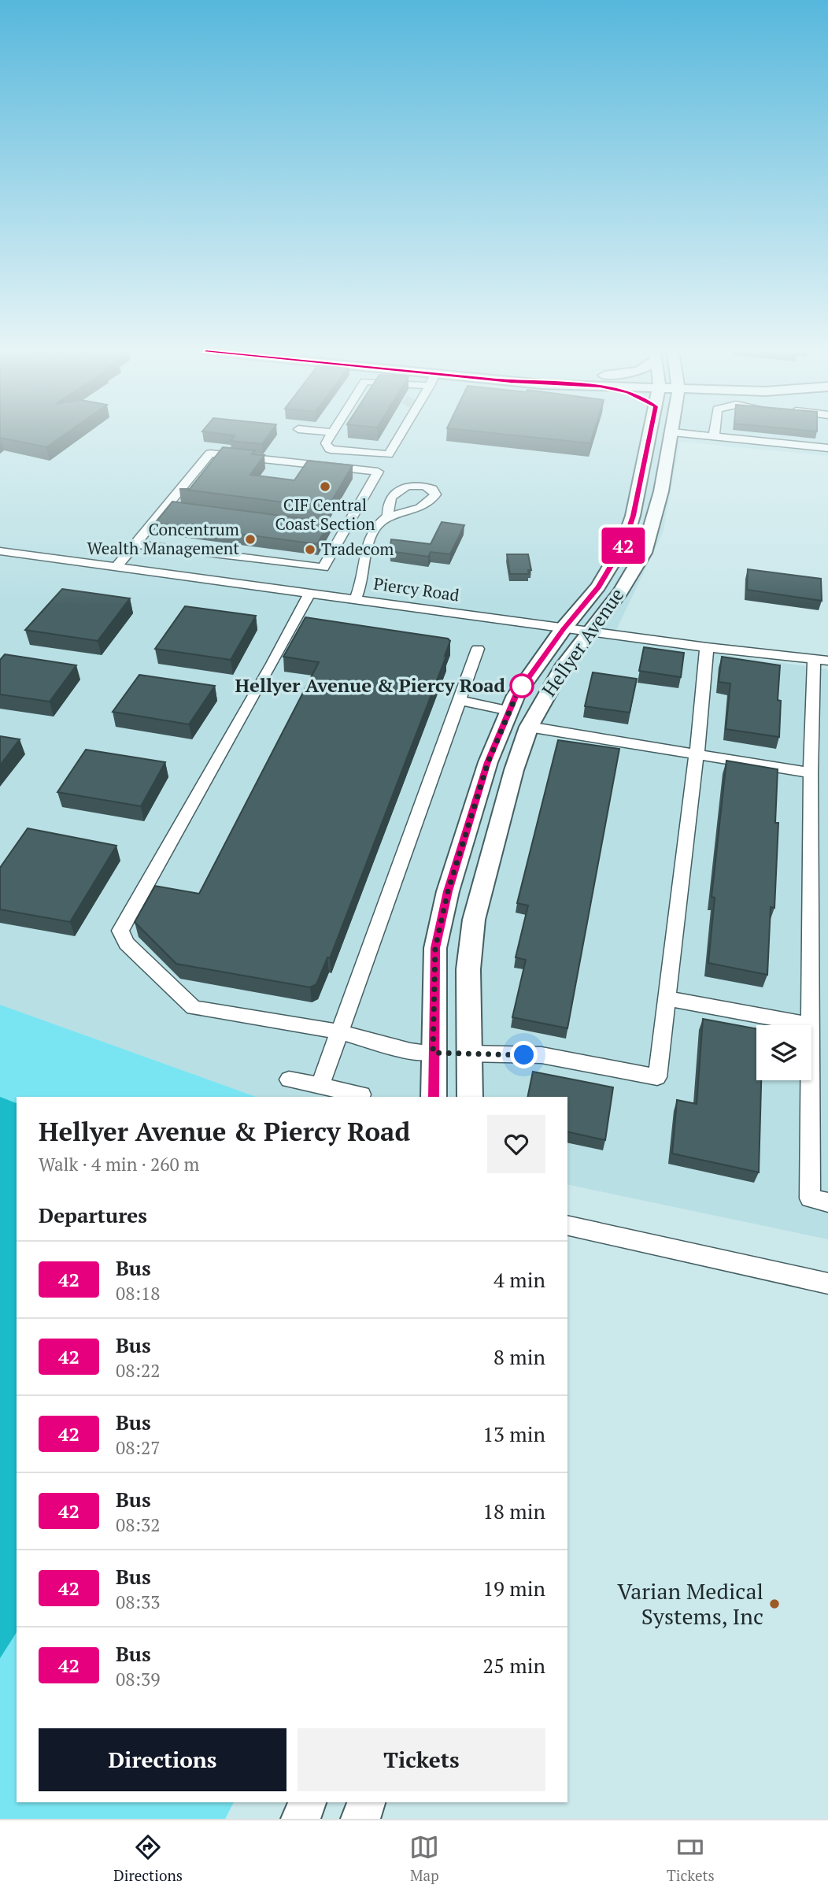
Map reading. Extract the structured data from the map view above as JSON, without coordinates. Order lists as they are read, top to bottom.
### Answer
{
  "streets": {
    "main road": ["Hellyer Avenue"],
    "street": ["Piercy Road"]
  },
  "crossings": [
    ["Piercy Road", "Hellyer Avenue"]
  ],
  "places": [
    "CIF Central Coast Section",
    "Concentrum Wealth Management",
    "Tradecom",
    "Hellyer Avenue & Piercy Road",
    "Varian Medical Systems, Inc"
  ],
  "lines": ["bus line 42"],
  "page": {
    "on_map": "42",
    "heading": [
      ["Hellyer Avenue & Piercy Road", "Walk · 4 min · 260 m"],
      "Departures"
    ],
    "list": [
      {
        "mark": "42",
        "name": "Bus",
        "note": "08:18",
        "value": "4 min"
      },
      {
        "mark": "42",
        "name": "Bus",
        "note": "08:22",
        "value": "8 min"
      },
      {
        "mark": "42",
        "name": "Bus",
        "note": "08:27",
        "value": "13 min"
      },
      {
        "mark": "42",
        "name": "Bus",
        "note": "08:32",
        "value": "18 min"
      },
      {
        "mark": "42",
        "name": "Bus",
        "note": "08:33",
        "value": "19 min"
      },
      {
        "mark": "42",
        "name": "Bus",
        "note": "08:39",
        "value": "25 min"
      }
    ],
    "buttons": ["Directions", "Tickets"],
    "tabs": ["Directions", "Map", "Tickets"]
  }
}
